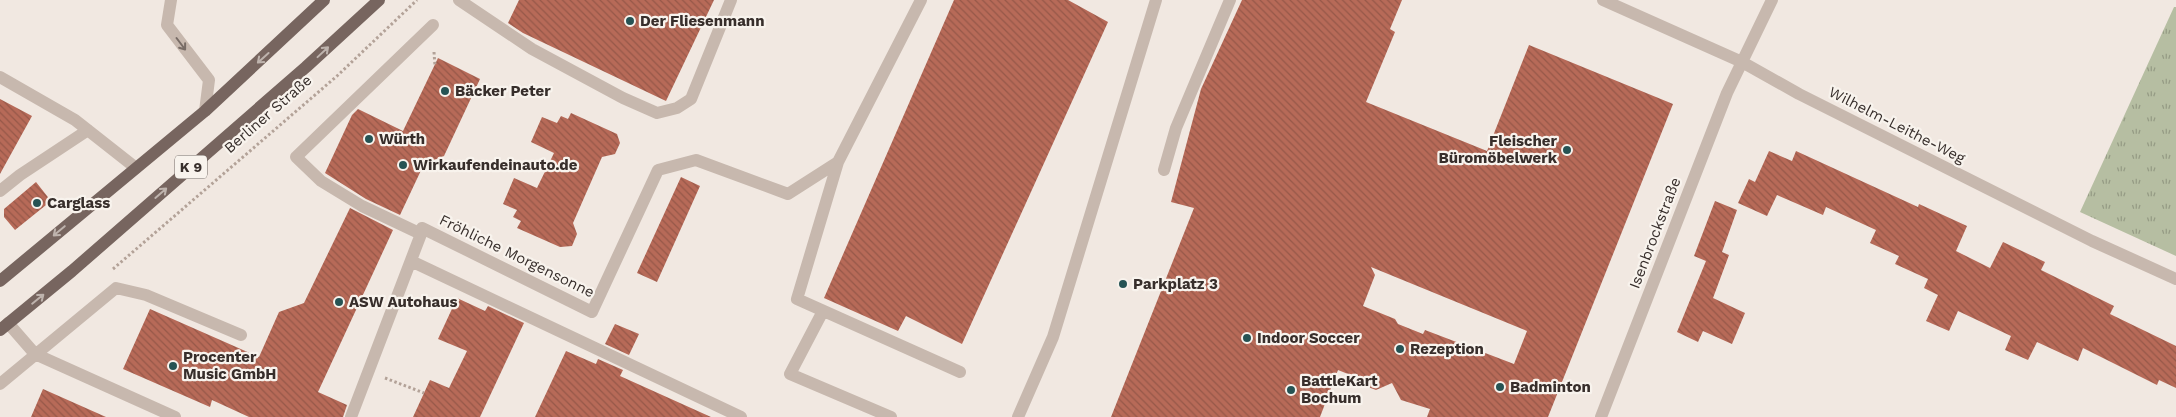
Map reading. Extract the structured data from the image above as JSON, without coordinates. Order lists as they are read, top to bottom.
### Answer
{
  "streets": {
    "main road": ["Berliner Straße", "K 9"],
    "street": ["Wilhelm-Leithe-Weg", "Isenbrockstraße", "Fröhliche Morgensonne"]
  },
  "crossings": [
    ["Wilhelm-Leithe-Weg", "Isenbrockstraße"]
  ],
  "places": [
    "Der Fliesenmann",
    "Bäcker Peter",
    "Würth",
    "Fleischer Büromöbelwerk",
    "Wirkaufendeinauto.de",
    "Carglass",
    "Parkplatz 3",
    "ASW Autohaus",
    "Indoor Soccer",
    "Rezeption",
    "Procenter Music GmbH",
    "Badminton",
    "BattleKart Bochum"
  ]
}
